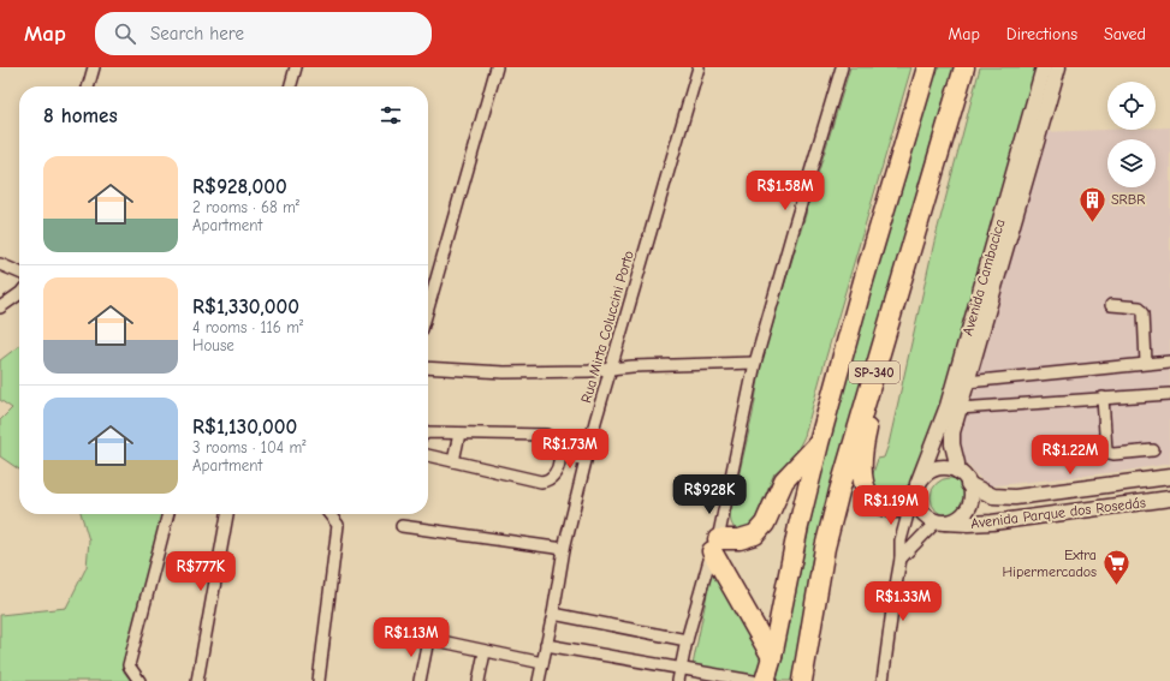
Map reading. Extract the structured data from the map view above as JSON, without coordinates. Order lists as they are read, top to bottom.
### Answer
{
  "streets": {
    "highway": ["SP-340"],
    "street": ["Avenida Cambacica", "Rua Mirta Coluccini Porto", "Avenida Parque dos Rosedás"]
  },
  "crossings": [
    ["Avenida Cambacica", "Avenida Parque dos Rosedás"]
  ],
  "places": {
    "building": ["SRBR"],
    "supermarket": ["Extra Hipermercados"]
  },
  "page": {
    "header": "Map",
    "search": "Search here",
    "nav": ["Map", "Directions", "Saved"],
    "heading": "8 homes",
    "list": [
      {
        "name": "R$928,000",
        "note": "2 rooms · 68 m² · Apartment"
      },
      {
        "name": "R$1,330,000",
        "note": "4 rooms · 116 m² · House"
      },
      {
        "name": "R$1,130,000",
        "note": "3 rooms · 104 m² · Apartment"
      }
    ],
    "price": [
      "R$1.58M",
      "R$1.73M",
      "R$1.22M",
      "R$928K",
      "R$1.19M",
      "R$777K",
      "R$1.33M",
      "R$1.13M"
    ]
  }
}
